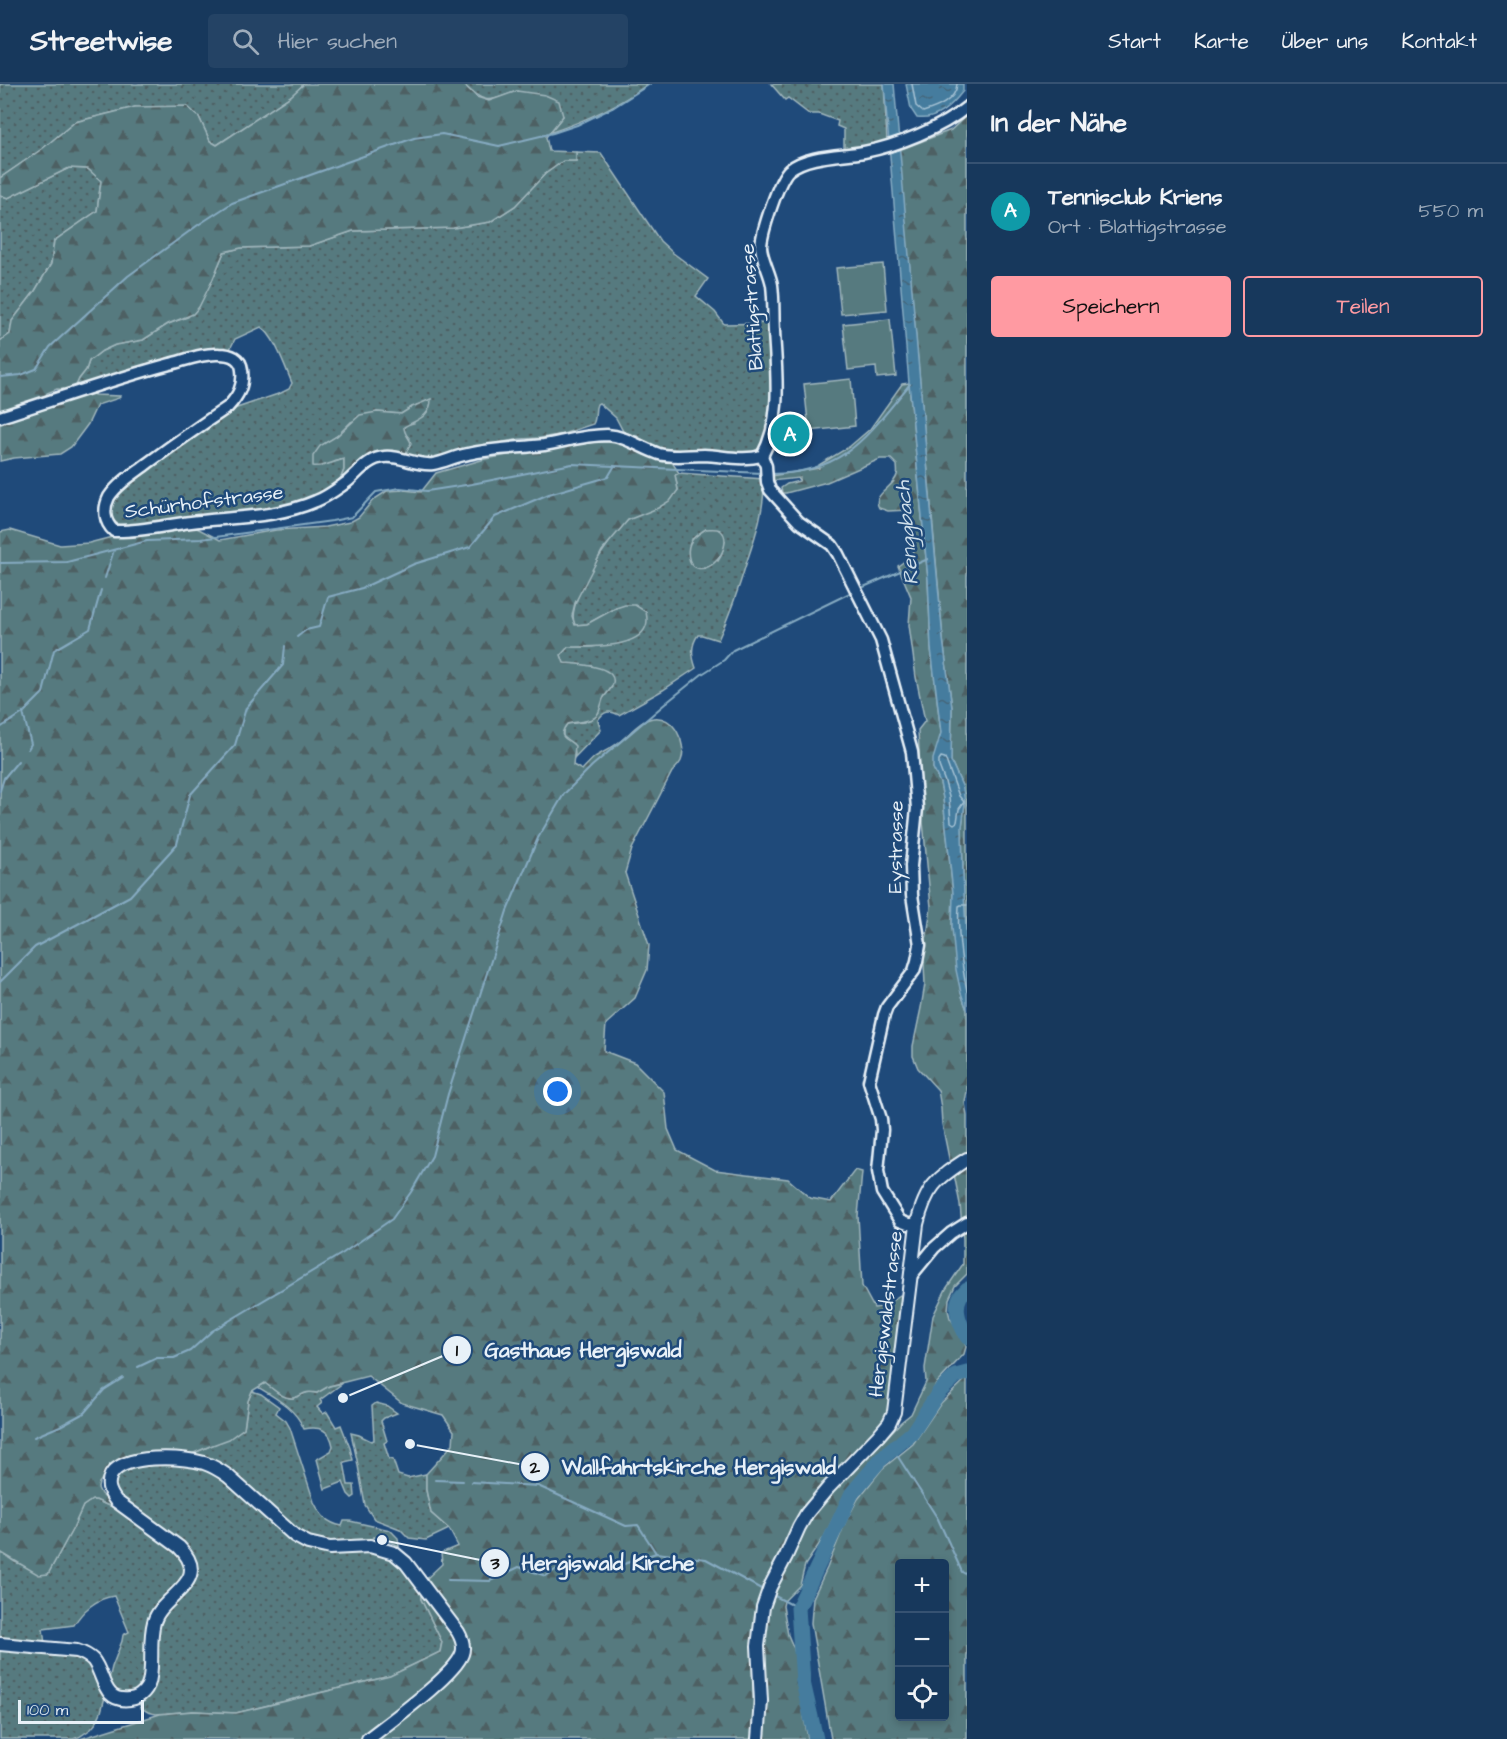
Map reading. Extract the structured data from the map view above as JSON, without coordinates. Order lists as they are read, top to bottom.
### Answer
{
  "streets": {
    "street": [
      "Blattigstrasse",
      "Schürhofstrasse",
      "Eystrasse",
      "Hergiswaldstrasse"
    ]
  },
  "crossings": [
    ["Blattigstrasse", "Schürhofstrasse"],
    ["Blattigstrasse", "Eystrasse"],
    ["Schürhofstrasse", "Eystrasse"],
    ["Eystrasse", "Hergiswaldstrasse"]
  ],
  "water": ["Renggbach"],
  "places": ["Gasthaus Hergiswald", "Wallfahrtskirche Hergiswald", "Hergiswald Kirche"],
  "scale_bar": "100 m",
  "page": {
    "header": "Streetwise",
    "search": "Hier suchen",
    "nav": [
      "Start",
      "Karte",
      "Über uns",
      "Kontakt"
    ],
    "heading": "In der Nähe",
    "list": [
      {
        "mark": "A",
        "name": "Tennisclub Kriens",
        "note": "Ort · Blattigstrasse",
        "value": "550 m"
      }
    ],
    "buttons": ["Speichern", "Teilen"],
    "pins": "A",
    "map_buttons": ["+", "−"],
    "scale": "100 m"
  }
}
